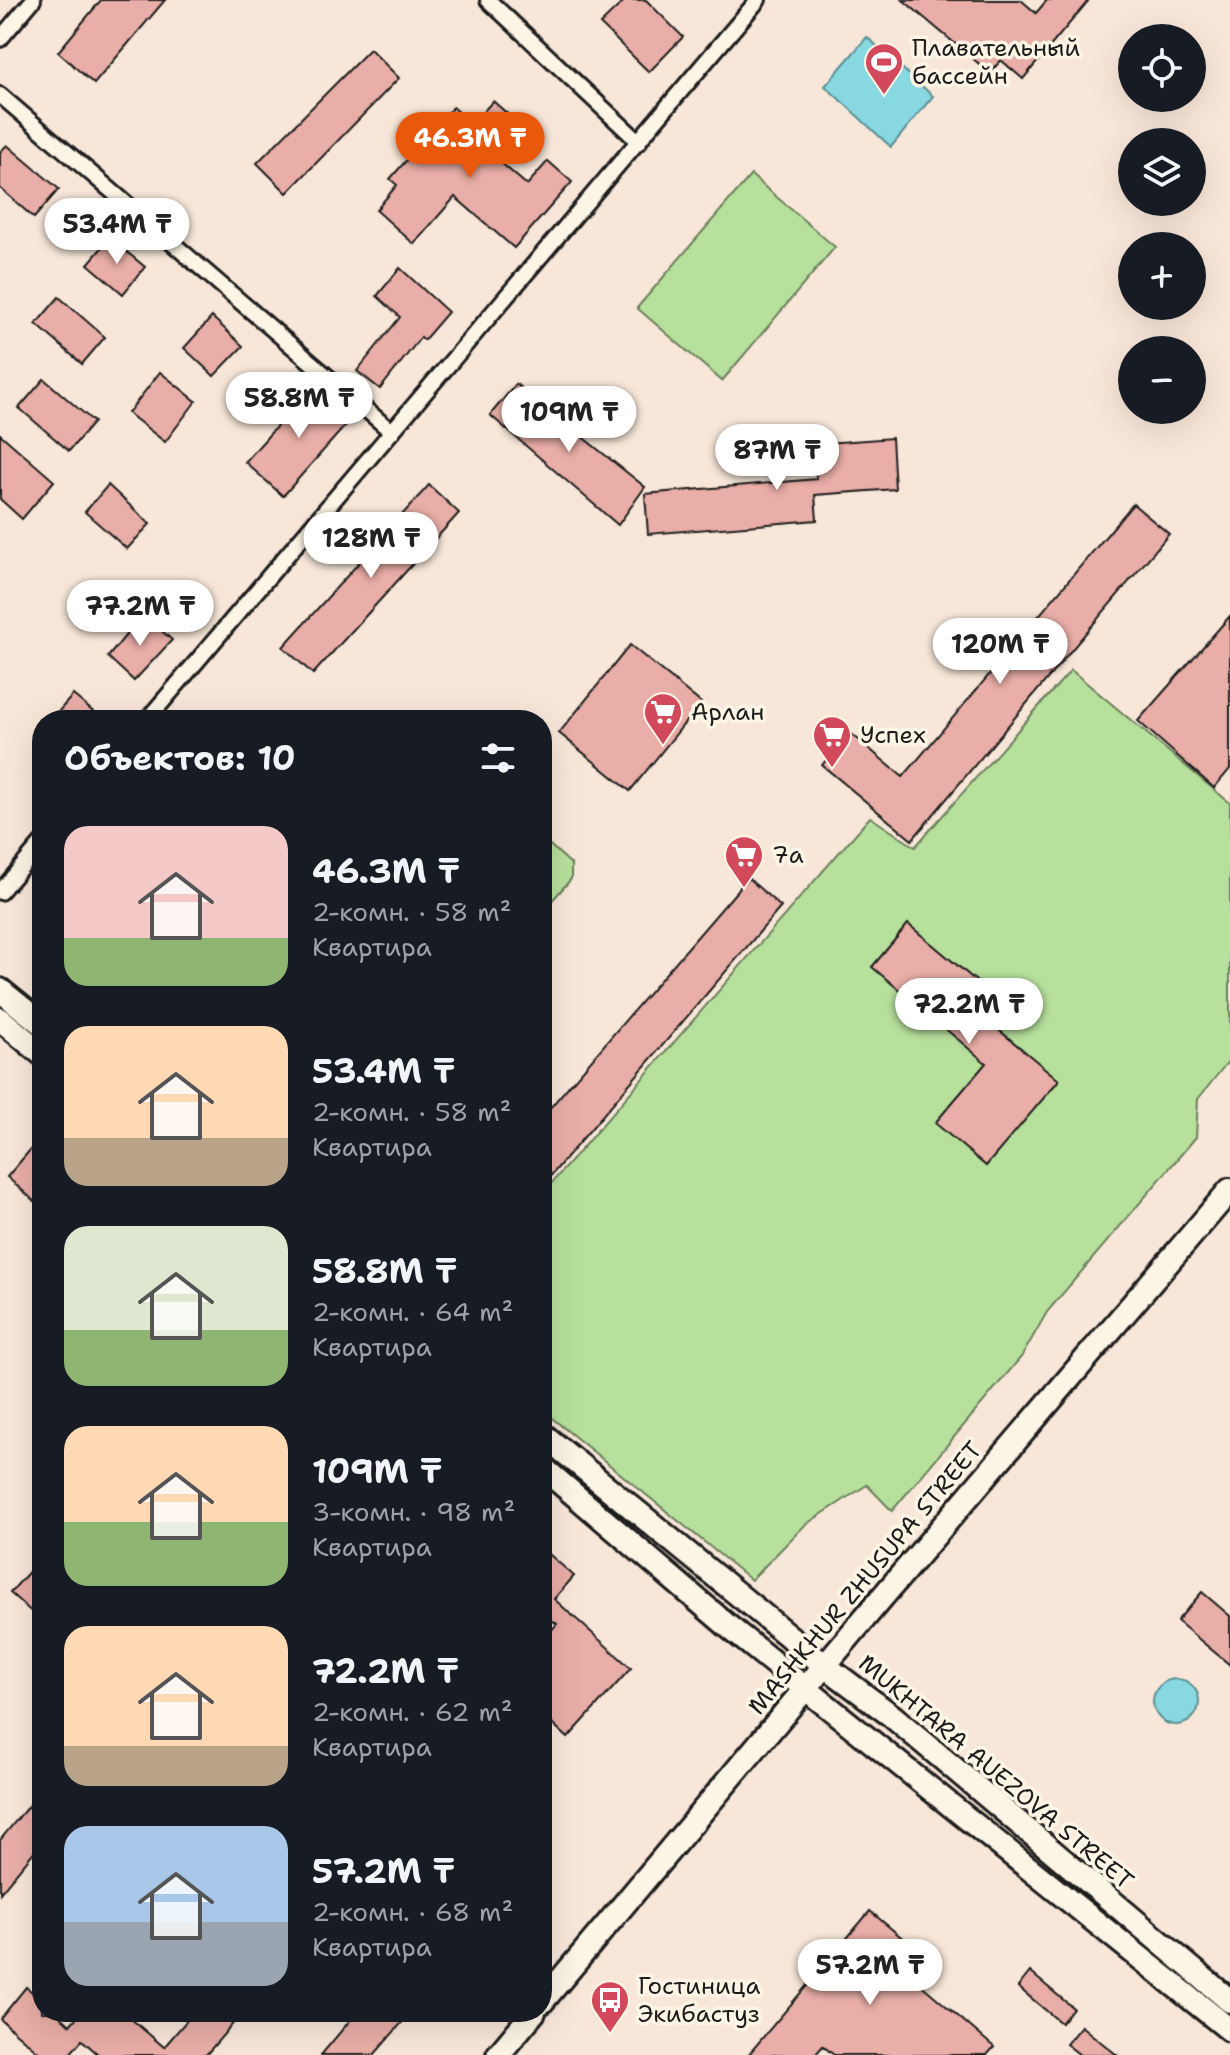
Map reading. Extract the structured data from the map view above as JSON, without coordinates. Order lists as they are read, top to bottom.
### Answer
{
  "streets": {
    "main road": ["MASHKHUR ZHUSUPA STREET", "MUKHTARA AUEZOVA STREET"]
  },
  "crossings": [
    ["MASHKHUR ZHUSUPA STREET", "MUKHTARA AUEZOVA STREET"]
  ],
  "places": {
    "sports": ["Плавательный бассейн"],
    "supermarket": ["Арлан", "Успех", "7а"],
    "bus stop": ["Гостиница Экибастуз"]
  },
  "page": {
    "map_buttons": ["+", "−"],
    "price": [
      "46.3M ₸",
      "53.4M ₸",
      "58.8M ₸",
      "109M ₸",
      "87M ₸",
      "128M ₸",
      "77.2M ₸",
      "120M ₸",
      "72.2M ₸",
      "57.2M ₸"
    ],
    "heading": "Объектов: 10",
    "list": [
      {
        "name": "46.3M ₸",
        "note": "2-комн. · 58 m² · Квартира"
      },
      {
        "name": "53.4M ₸",
        "note": "2-комн. · 58 m² · Квартира"
      },
      {
        "name": "58.8M ₸",
        "note": "2-комн. · 64 m² · Квартира"
      },
      {
        "name": "109M ₸",
        "note": "3-комн. · 98 m² · Квартира"
      },
      {
        "name": "72.2M ₸",
        "note": "2-комн. · 62 m² · Квартира"
      },
      {
        "name": "57.2M ₸",
        "note": "2-комн. · 68 m² · Квартира"
      }
    ]
  }
}
